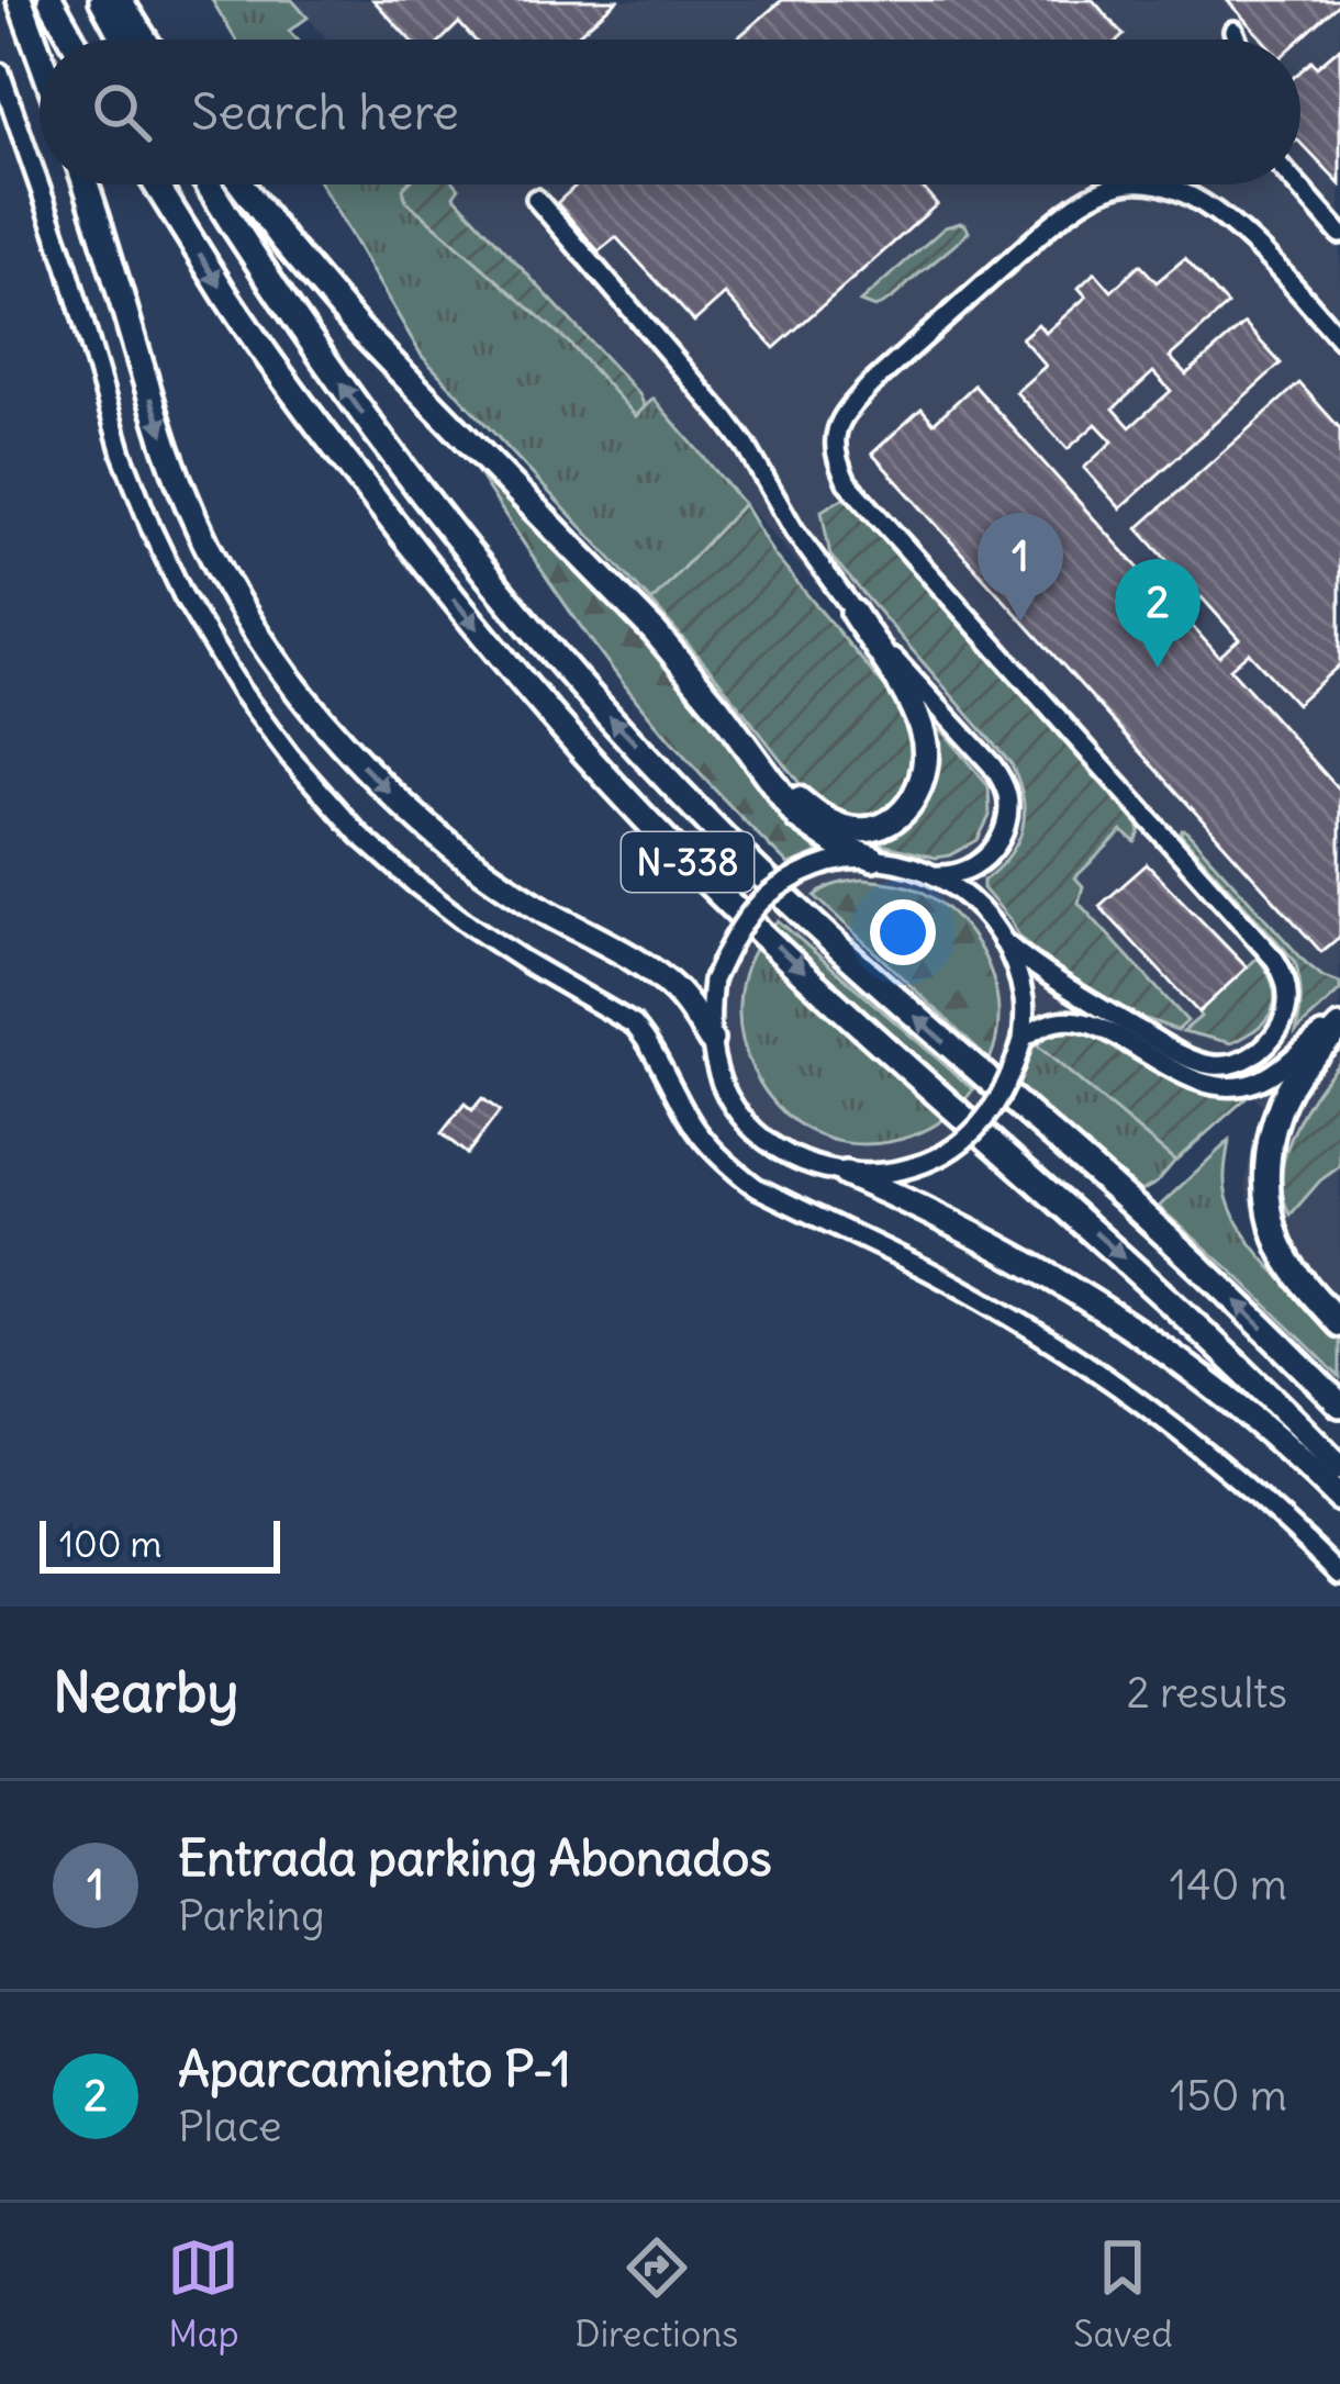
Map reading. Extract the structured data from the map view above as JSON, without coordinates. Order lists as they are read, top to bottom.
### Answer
{
  "streets": {
    "highway": ["N-338"]
  },
  "scale_bar": "100 m",
  "page": {
    "search": "Search here",
    "pins": ["1", "2"],
    "scale": "100 m",
    "heading": ["Nearby", "2 results"],
    "list": [
      {
        "mark": "1",
        "name": "Entrada parking Abonados",
        "note": "Parking",
        "value": "140 m"
      },
      {
        "mark": "2",
        "name": "Aparcamiento P-1",
        "note": "Place",
        "value": "150 m"
      }
    ],
    "nav": ["Map", "Directions", "Saved"]
  }
}
